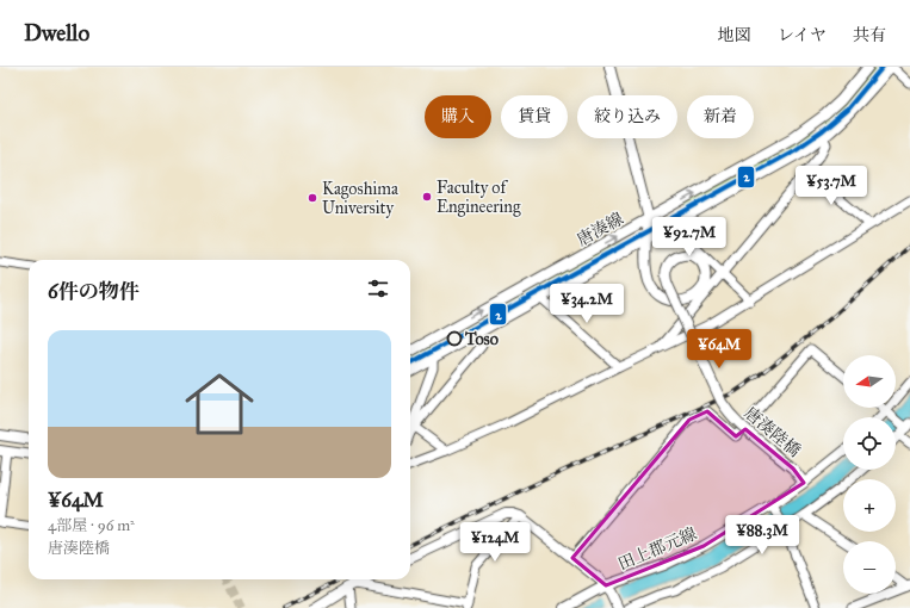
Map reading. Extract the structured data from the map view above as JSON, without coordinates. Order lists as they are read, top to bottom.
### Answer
{
  "streets": {
    "street": ["唐湊線", "唐湊陸橋", "田上郡元線"]
  },
  "crossings": [
    ["唐湊線", "唐湊陸橋"],
    ["唐湊陸橋", "田上郡元線"]
  ],
  "places": ["Faculty of Engineering", "Kagoshima University", "Toso"],
  "lines": ["transit line 2"],
  "north": "left",
  "page": {
    "header": "Dwello",
    "nav": ["地図", "レイヤ", "共有"],
    "chip": [
      "購入",
      "賃貸",
      "絞り込み",
      "新着"
    ],
    "price": [
      "¥53.7M",
      "¥92.7M",
      "¥34.2M",
      "¥64M",
      "¥88.3M",
      "¥124M"
    ],
    "heading": "6件の物件",
    "list": [
      {
        "name": "¥64M",
        "note": "4部屋 · 96 m² · 唐湊陸橋"
      }
    ],
    "map_buttons": ["+", "−"]
  }
}
